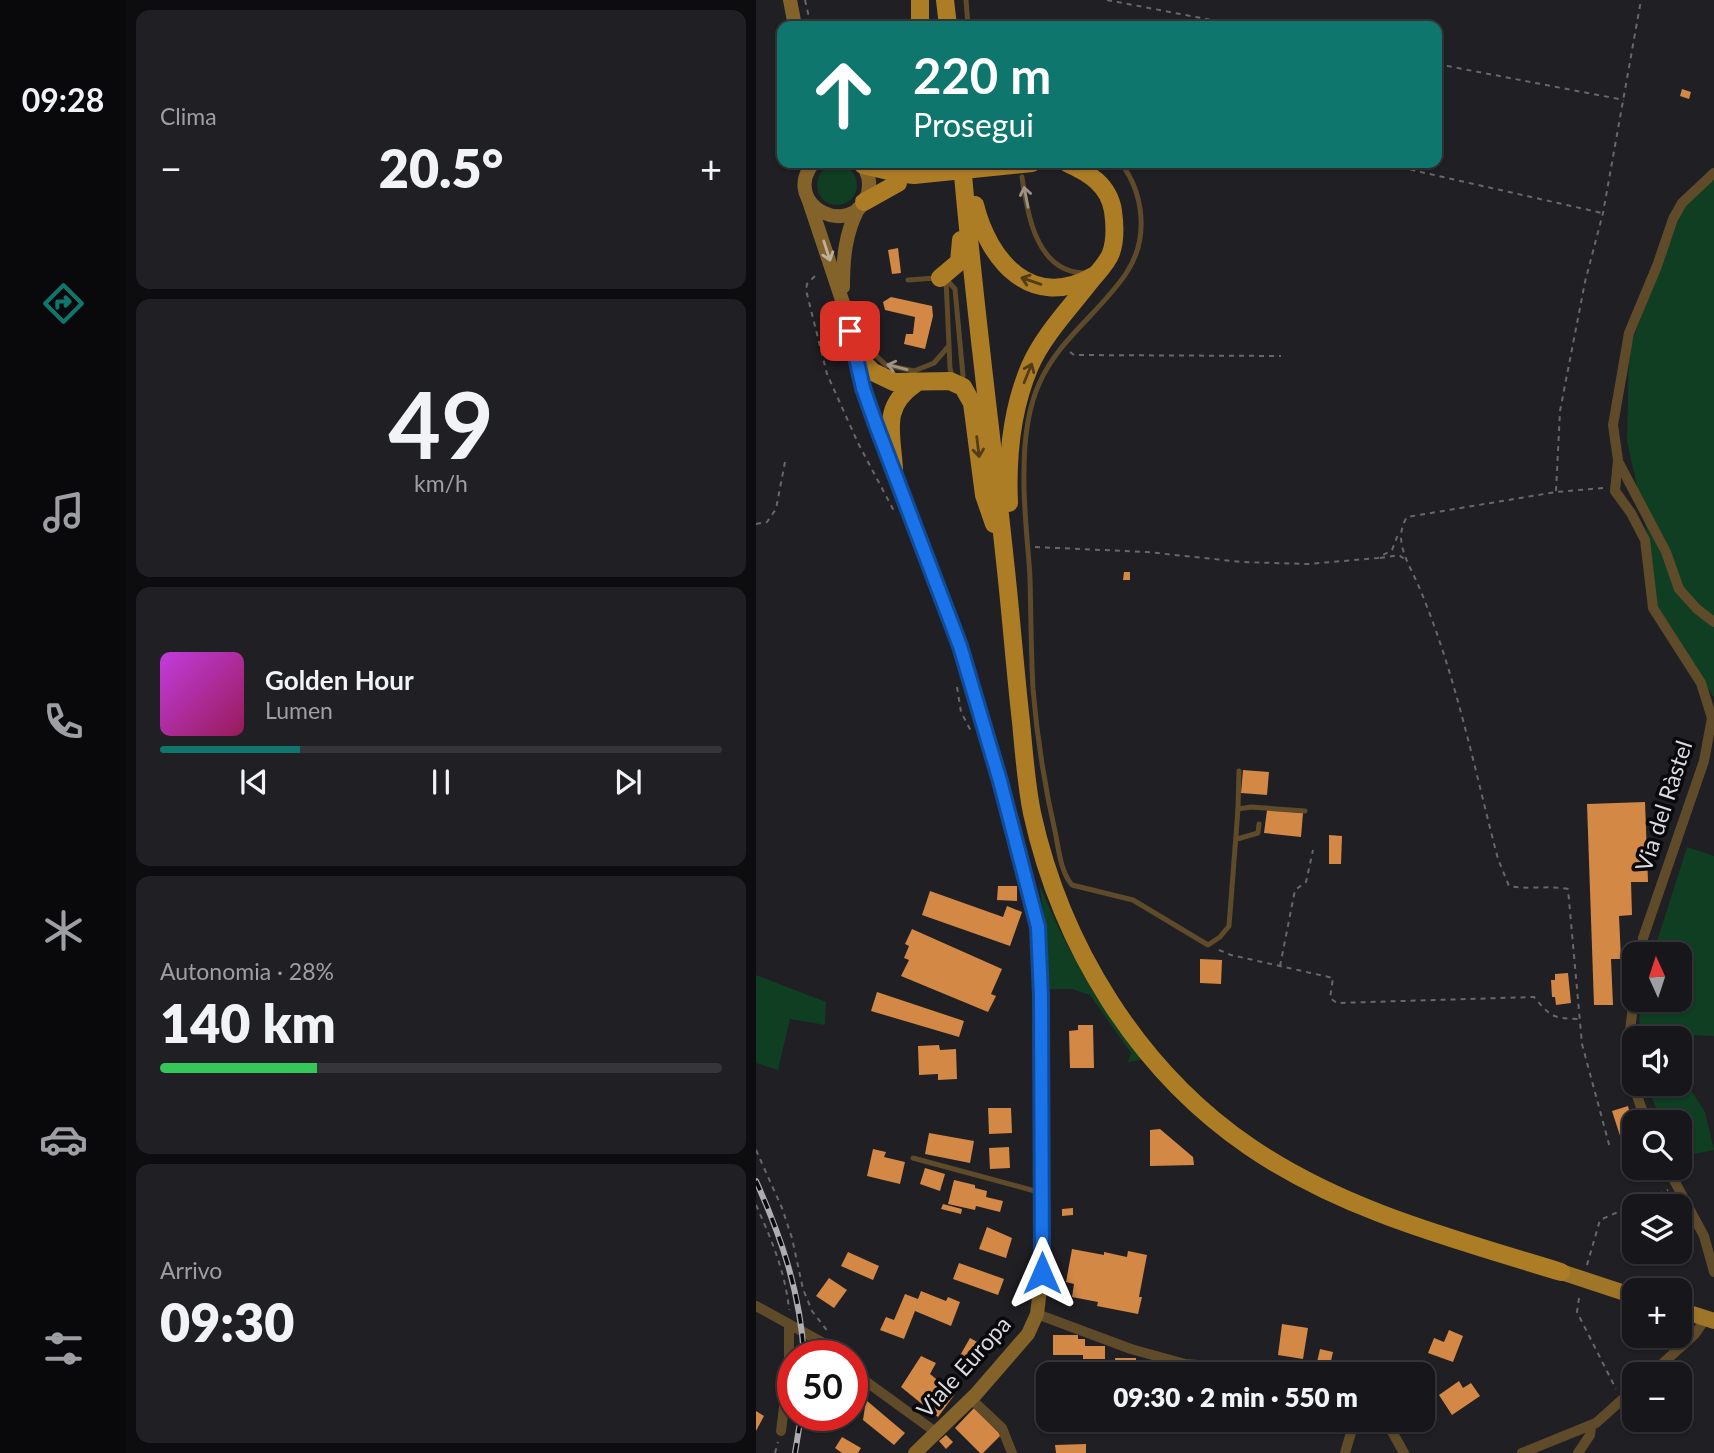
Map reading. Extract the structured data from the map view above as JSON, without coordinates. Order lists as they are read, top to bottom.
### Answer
{
  "streets": {
    "main road": ["Viale Europa"],
    "street": ["Via del Ràstel"]
  },
  "north": "top",
  "page": {
    "tabs": "09:28",
    "tile": [
      "Clima",
      ["49", "km/h"],
      ["Autonomia · 28%", "140 km"],
      ["Arrivo", "09:30"]
    ],
    "turn": ["220 m", "Prosegui"],
    "heat": ["−", "20.5°", "+"],
    "song": ["Golden Hour", "Lumen"],
    "map_buttons": ["+", "−"],
    "limit": "50",
    "trip": "09:30 · 2 min · 550 m"
  }
}
